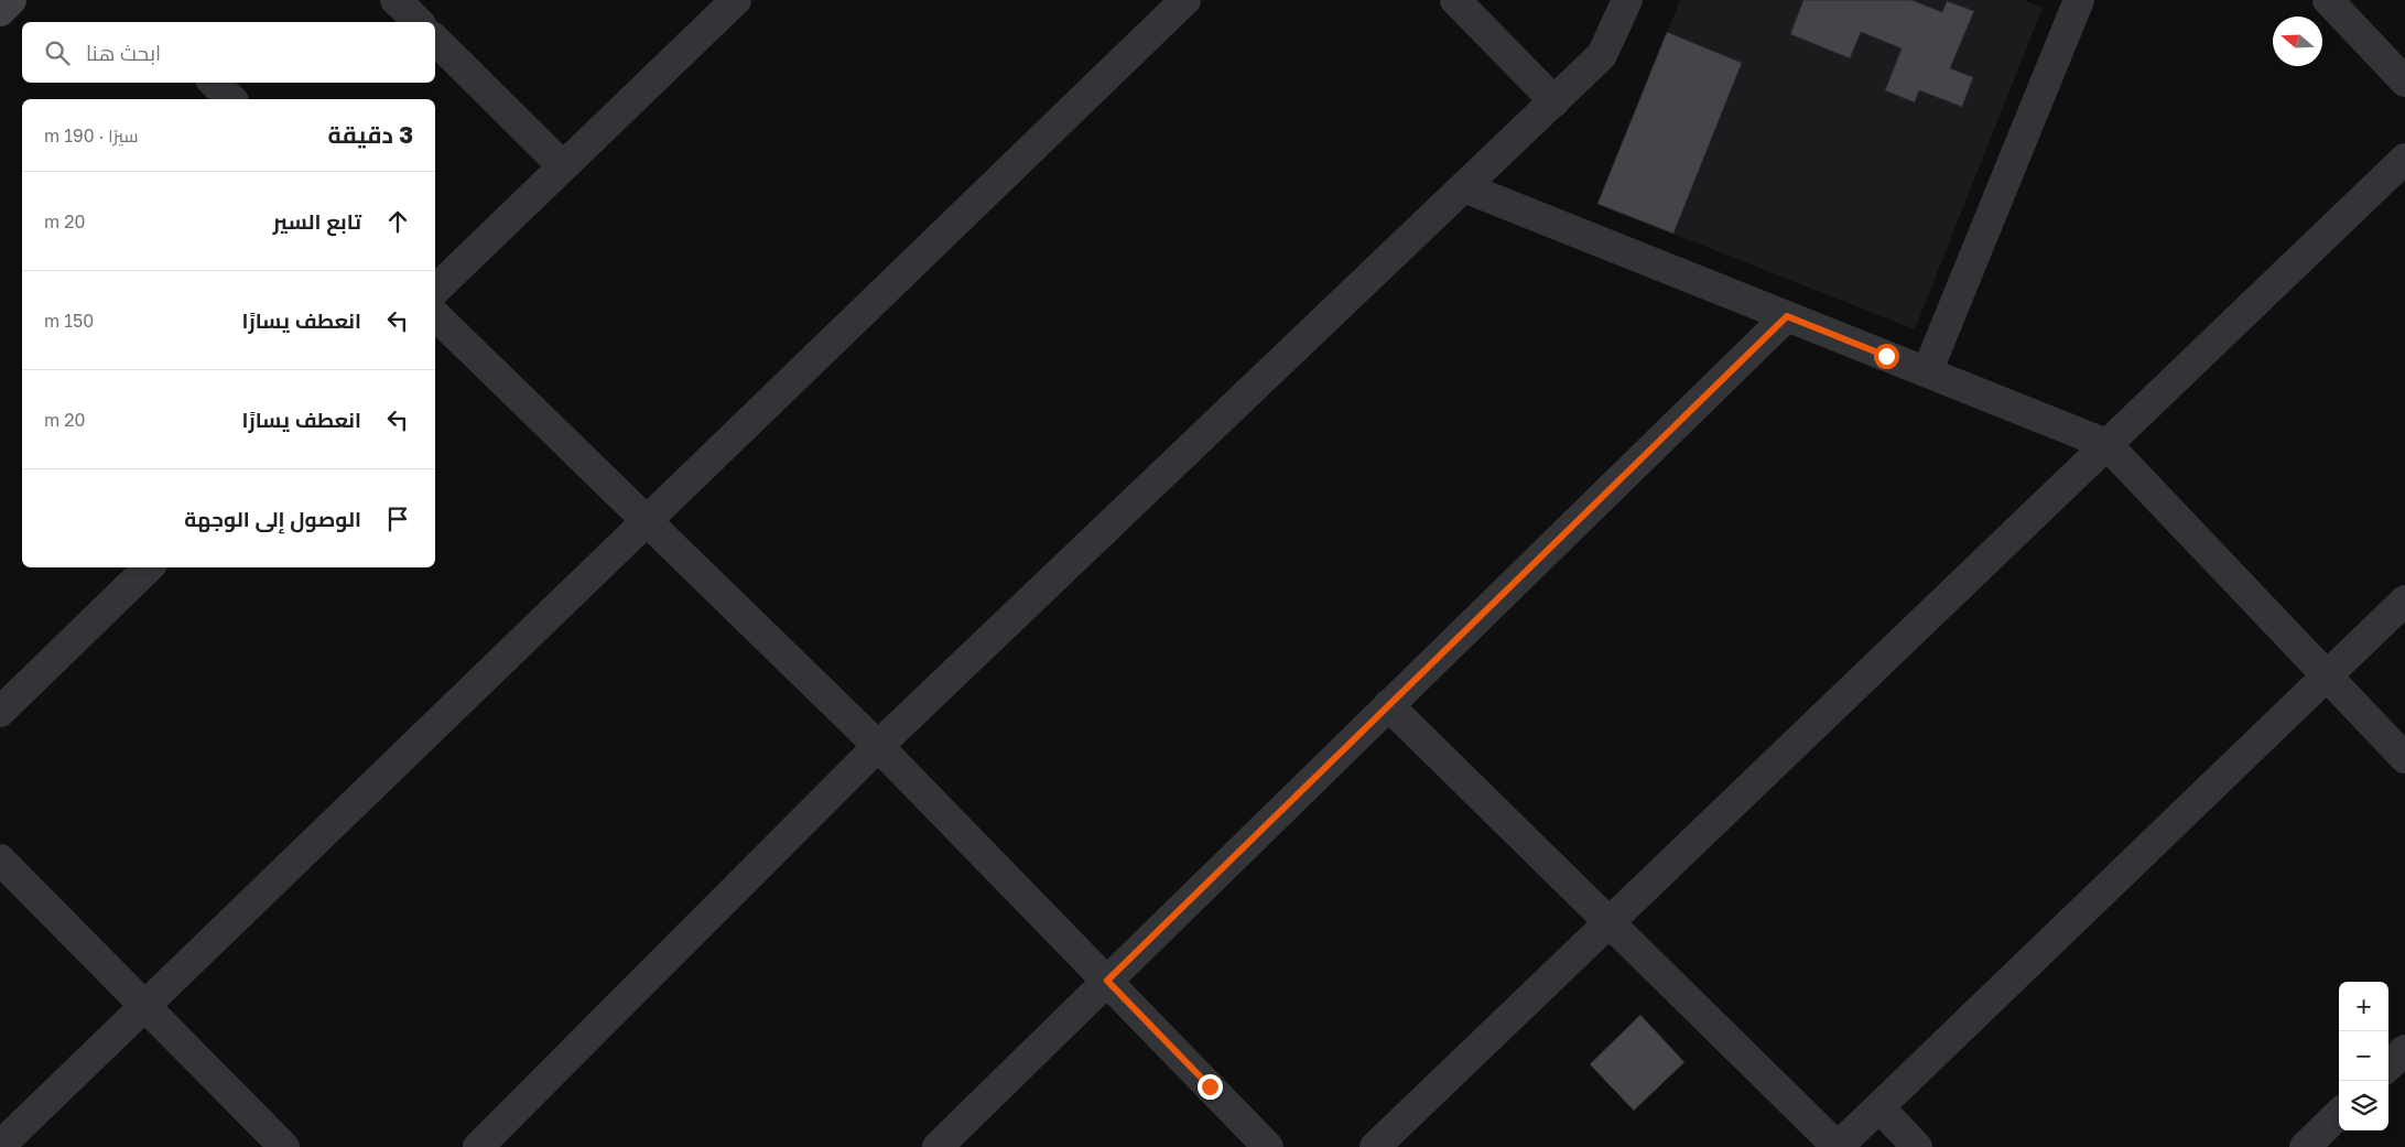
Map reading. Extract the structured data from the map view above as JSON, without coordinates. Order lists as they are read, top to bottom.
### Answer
{
  "north": "left",
  "page": {
    "search": "ابحث هنا",
    "heading": ["3 دقيقة", "سيرًا · 190 m"],
    "list": [
      ["تابع السير", "20 m"],
      ["انعطف يسارًا", "150 m"],
      ["انعطف يسارًا", "20 m"],
      "الوصول إلى الوجهة"
    ],
    "map_buttons": ["+", "−"]
  }
}
